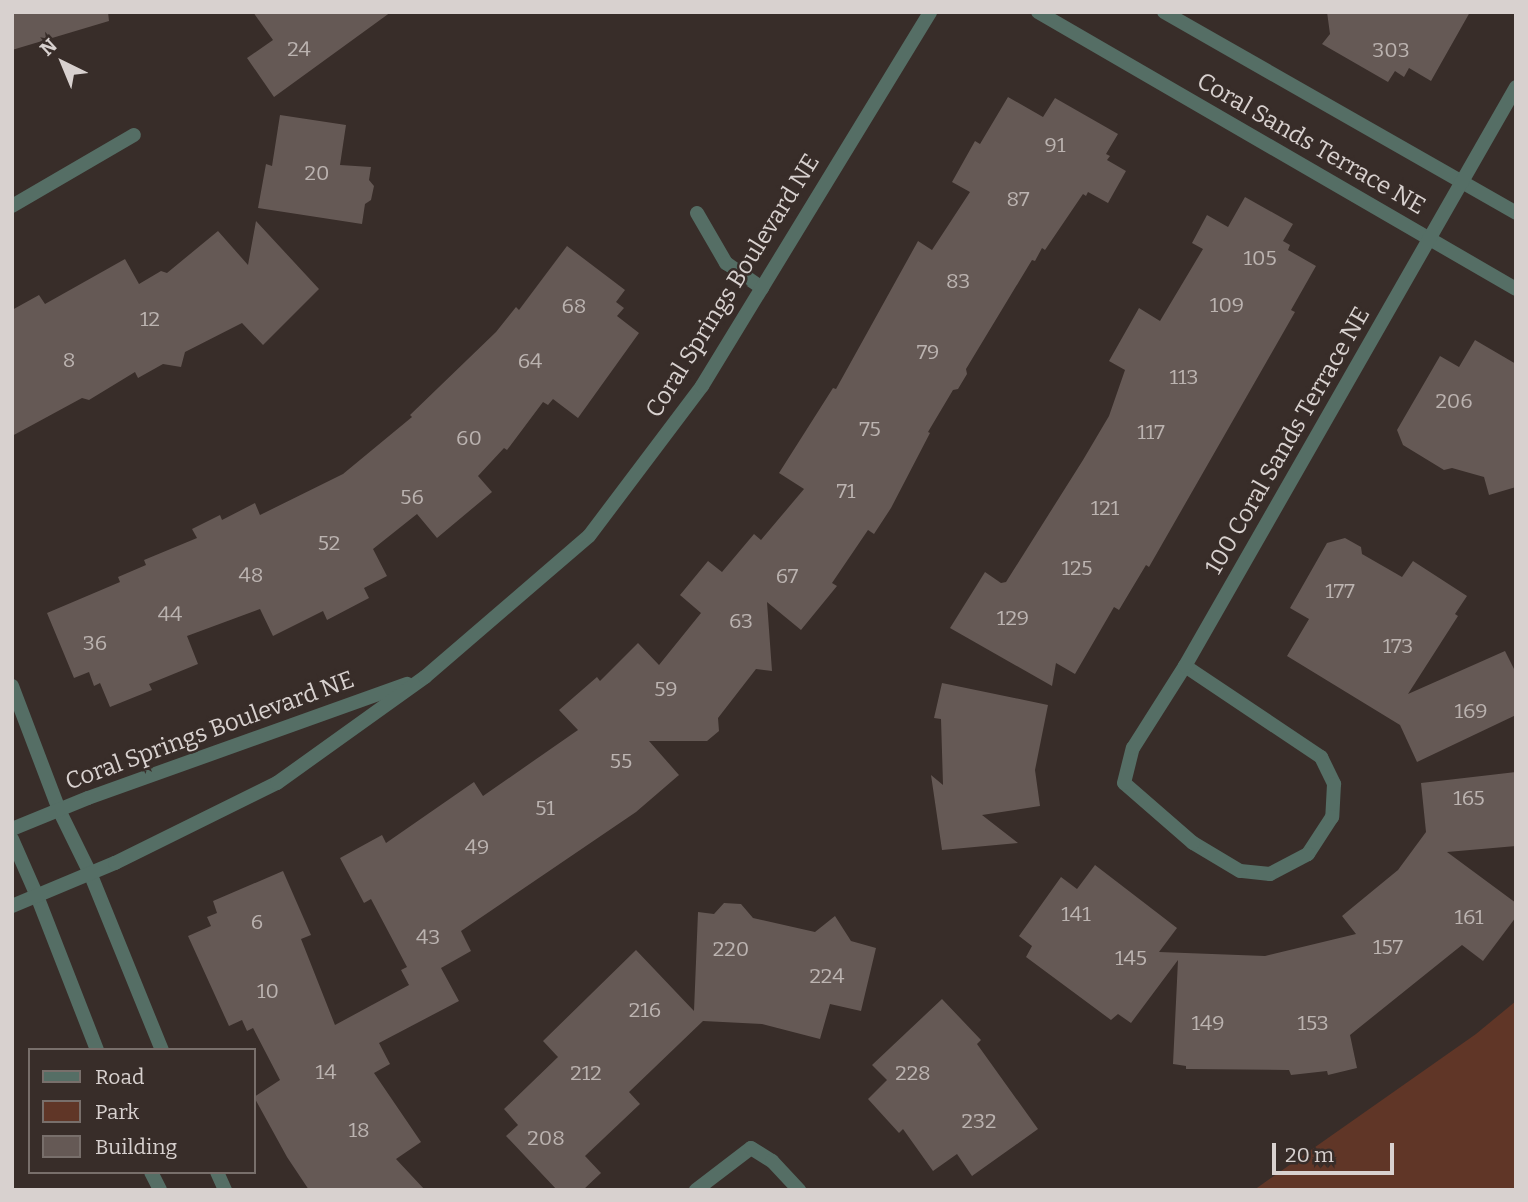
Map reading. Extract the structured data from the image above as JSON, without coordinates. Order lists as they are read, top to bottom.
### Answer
{
  "streets": {
    "street": ["Coral Sands Terrace NE", "Coral Springs Boulevard NE", "100 Coral Sands Terrace NE"]
  },
  "crossings": [
    ["Coral Sands Terrace NE", "100 Coral Sands Terrace NE"]
  ],
  "house_numbers": [
    "24",
    "303",
    "91",
    "20",
    "87",
    "105",
    "83",
    "109",
    "68",
    "12",
    "79",
    "8",
    "64",
    "113",
    "206",
    "75",
    "117",
    "60",
    "71",
    "56",
    "121",
    "52",
    "125",
    "48",
    "67",
    "177",
    "44",
    "129",
    "63",
    "36",
    "173",
    "59",
    "169",
    "55",
    "165",
    "51",
    "49",
    "141",
    "161",
    "6",
    "43",
    "157",
    "220",
    "145",
    "224",
    "10",
    "216",
    "149",
    "153",
    "14",
    "212",
    "228",
    "232",
    "18",
    "208"
  ],
  "legend": ["Road", "Park", "Building"],
  "scale_bar": "20 m",
  "north": "top left"
}
